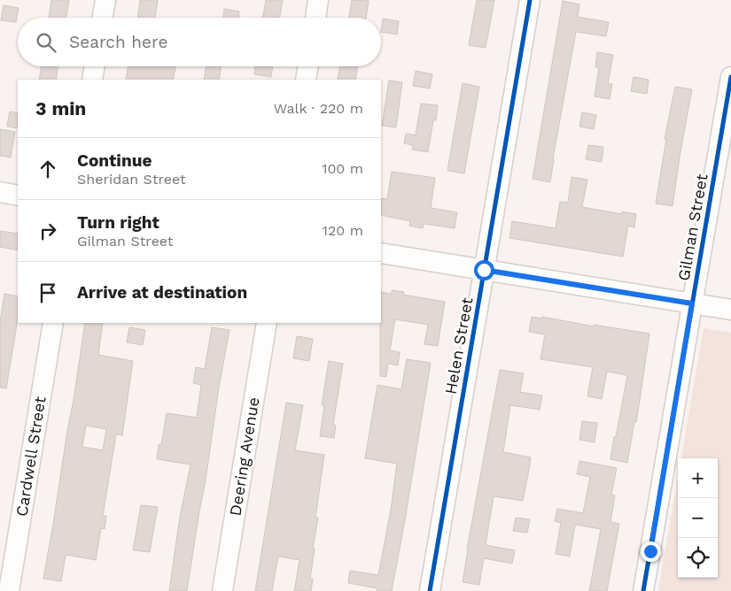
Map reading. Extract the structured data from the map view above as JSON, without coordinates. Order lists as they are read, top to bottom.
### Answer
{
  "streets": {
    "street": [
      "Gilman Street",
      "Helen Street",
      "Cardwell Street",
      "Deering Avenue"
    ]
  },
  "page": {
    "search": "Search here",
    "heading": ["3 min", "Walk · 220 m"],
    "list": [
      ["Continue", "Sheridan Street", "100 m"],
      ["Turn right", "Gilman Street", "120 m"],
      "Arrive at destination"
    ],
    "map_buttons": ["+", "−"]
  }
}
